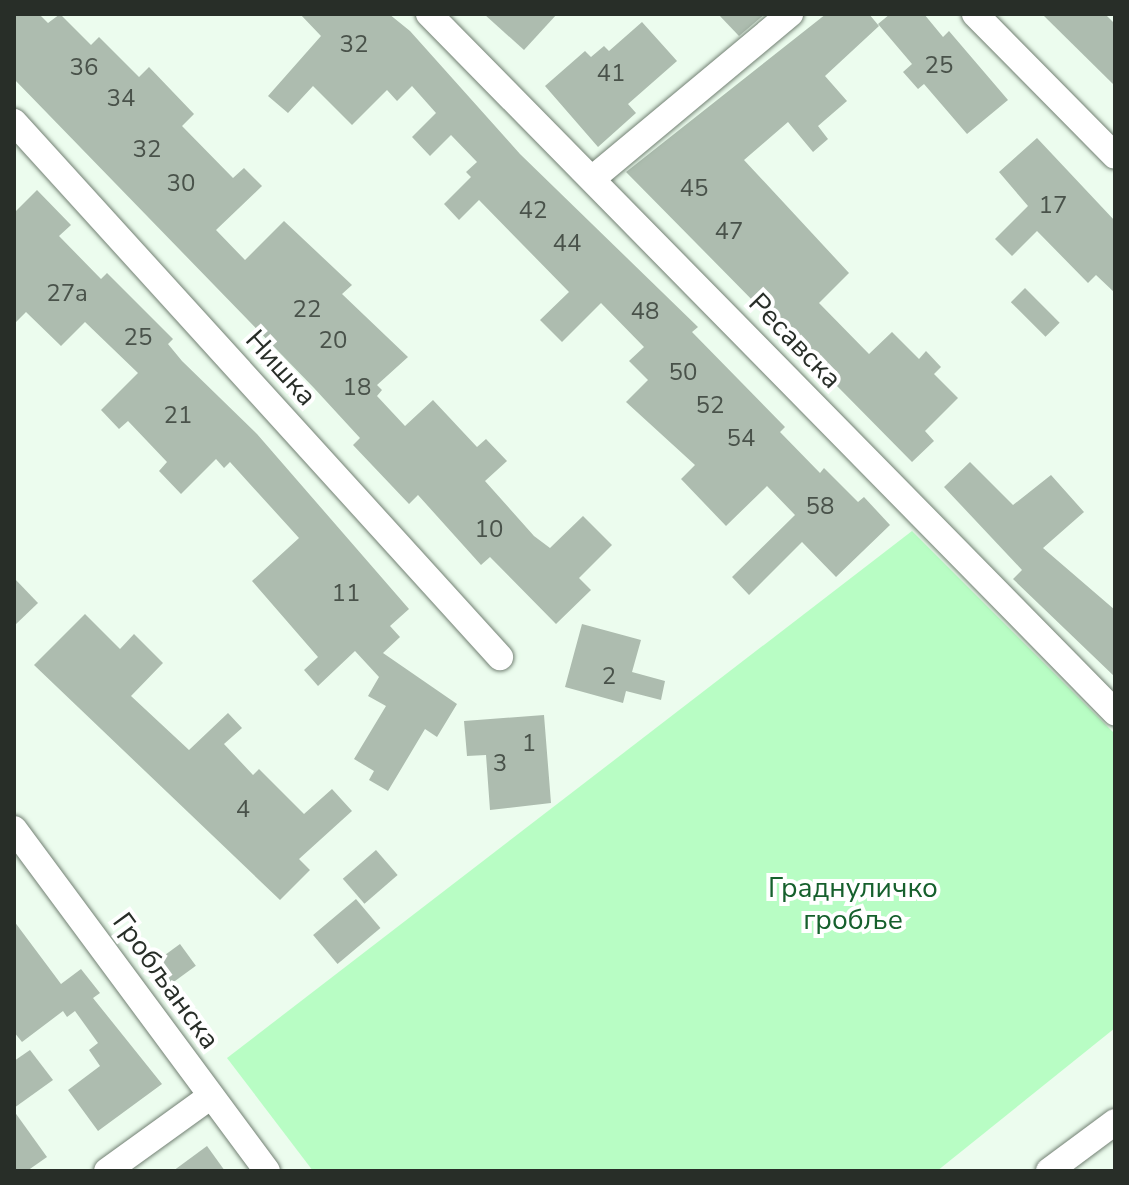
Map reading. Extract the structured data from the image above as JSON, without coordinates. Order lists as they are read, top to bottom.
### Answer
{
  "streets": {
    "street": ["Ресавска", "Нишка", "Гробљанска"]
  },
  "parks": ["Граднуличко гробље"],
  "house_numbers": [
    "32",
    "25",
    "36",
    "41",
    "34",
    "32",
    "30",
    "45",
    "17",
    "42",
    "47",
    "44",
    "27a",
    "22",
    "48",
    "25",
    "20",
    "50",
    "18",
    "52",
    "21",
    "54",
    "58",
    "10",
    "11",
    "2",
    "1",
    "3",
    "4"
  ]
}
